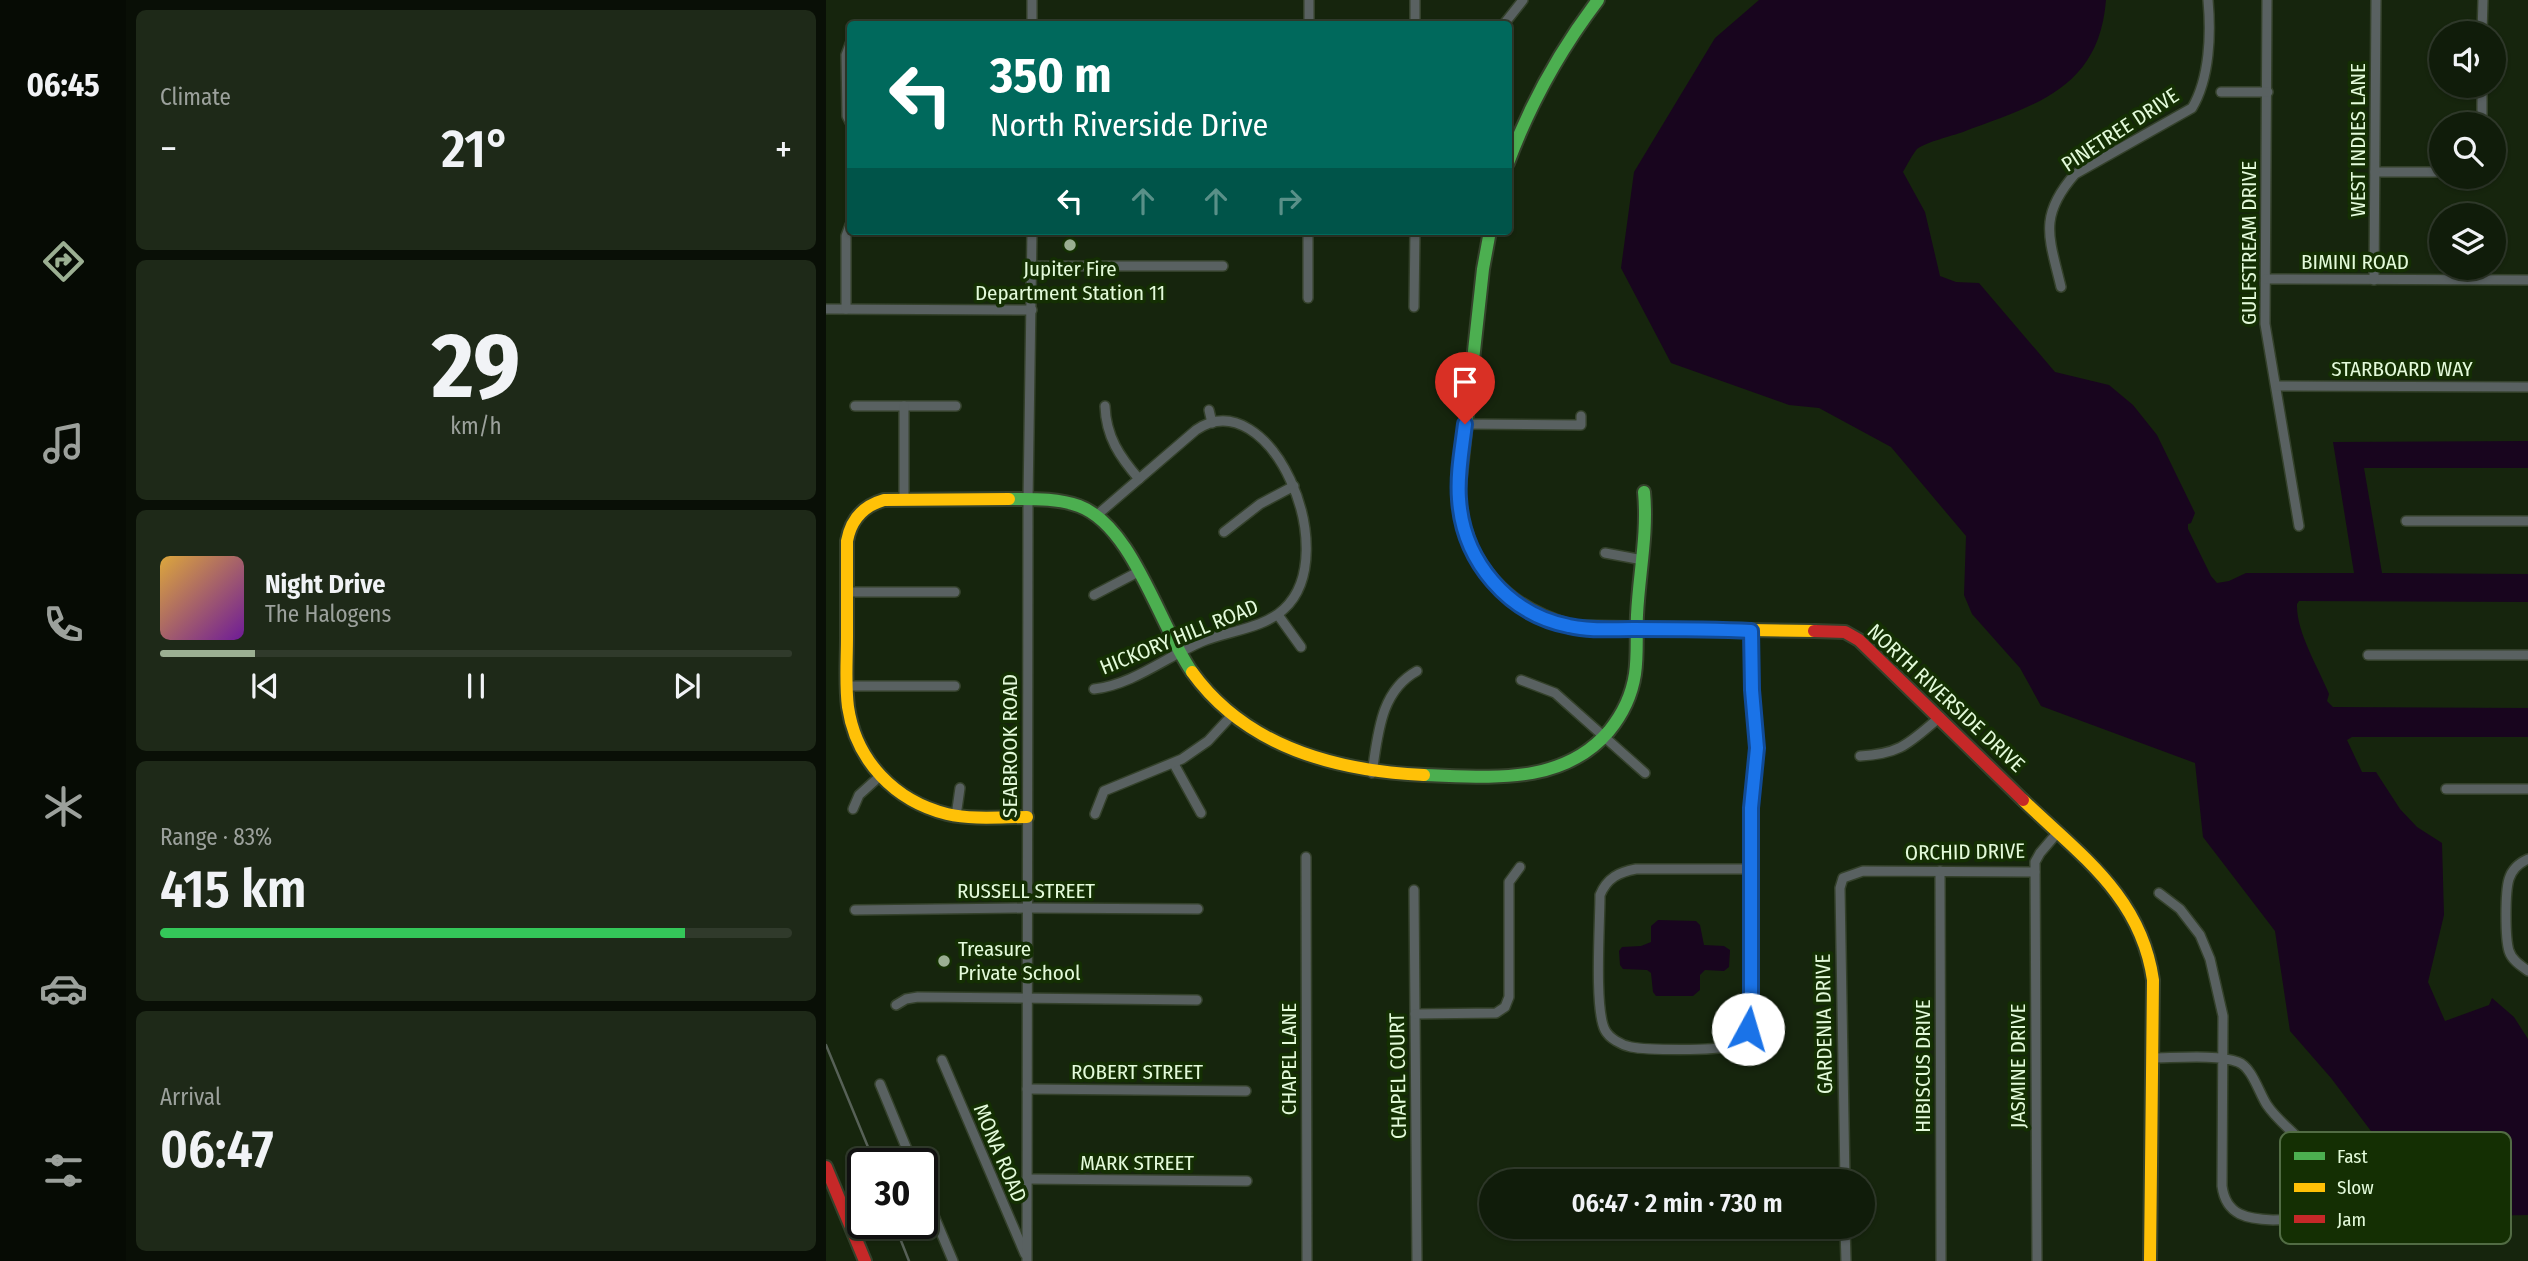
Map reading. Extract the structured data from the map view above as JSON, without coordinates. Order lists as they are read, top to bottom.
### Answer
{
  "streets": {
    "street": [
      "PINETREE DRIVE",
      "WEST INDIES LANE",
      "GULFSTREAM DRIVE",
      "BIMINI ROAD",
      "STARBOARD WAY",
      "HICKORY HILL ROAD",
      "NORTH RIVERSIDE DRIVE",
      "SEABROOK ROAD",
      "ORCHID DRIVE",
      "RUSSELL STREET",
      "GARDENIA DRIVE",
      "CHAPEL LANE",
      "HIBISCUS DRIVE",
      "JASMINE DRIVE",
      "ROBERT STREET",
      "CHAPEL COURT",
      "MONA ROAD",
      "MARK STREET"
    ]
  },
  "crossings": [
    ["WEST INDIES LANE", "BIMINI ROAD"],
    ["GULFSTREAM DRIVE", "BIMINI ROAD"],
    ["GULFSTREAM DRIVE", "STARBOARD WAY"],
    ["NORTH RIVERSIDE DRIVE", "ORCHID DRIVE"],
    ["SEABROOK ROAD", "RUSSELL STREET"],
    ["SEABROOK ROAD", "ROBERT STREET"],
    ["SEABROOK ROAD", "MONA ROAD"],
    ["SEABROOK ROAD", "MARK STREET"],
    ["ORCHID DRIVE", "GARDENIA DRIVE"],
    ["ORCHID DRIVE", "HIBISCUS DRIVE"],
    ["ORCHID DRIVE", "JASMINE DRIVE"]
  ],
  "places": ["Jupiter Fire Department Station 11", "Treasure Private School"],
  "legend": ["Fast", "Slow", "Jam"],
  "page": {
    "tabs": "06:45",
    "tile": [
      "Climate",
      ["29", "km/h"],
      ["Range · 83%", "415 km"],
      ["Arrival", "06:47"]
    ],
    "turn": ["350 m", "North Riverside Drive"],
    "heat": ["−", "21°", "+"],
    "song": ["Night Drive", "The Halogens"],
    "limit": "30",
    "trip": "06:47 · 2 min · 730 m"
  }
}
